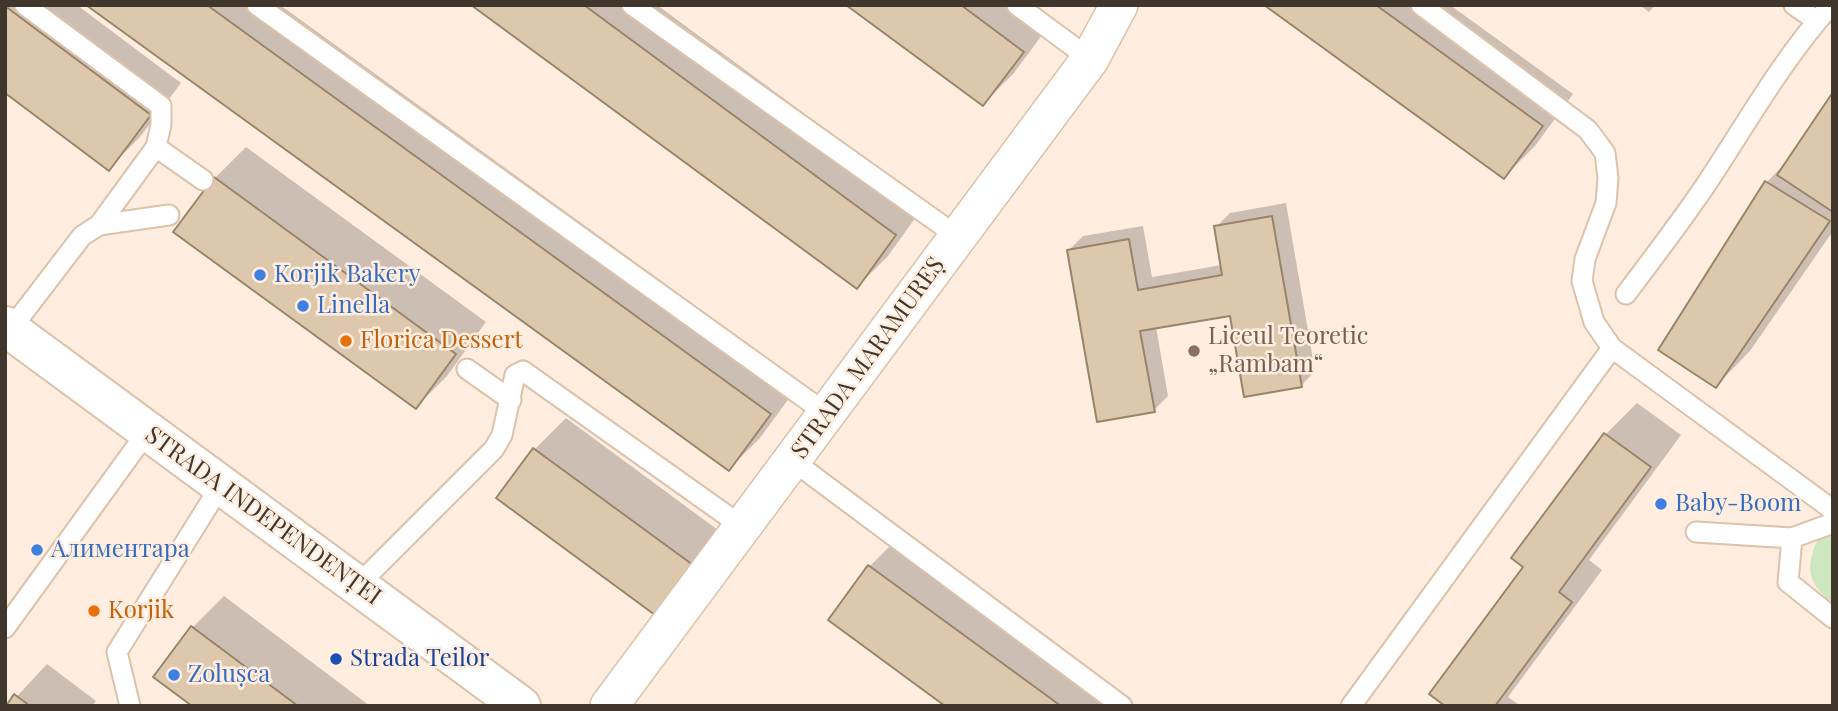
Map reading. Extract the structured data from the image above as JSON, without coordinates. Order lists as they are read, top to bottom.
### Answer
{
  "streets": {
    "main road": ["STRADA INDEPENDENȚEI"],
    "street": ["STRADA MARAMUREȘ"]
  },
  "places": [
    "Korjik Bakery",
    "Linella",
    "Florica Dessert",
    "Liceul Teoretic „Rambam“",
    "Baby-Boom",
    "Алиментара",
    "Korjik",
    "Strada Teilor",
    "Zolușca"
  ]
}
